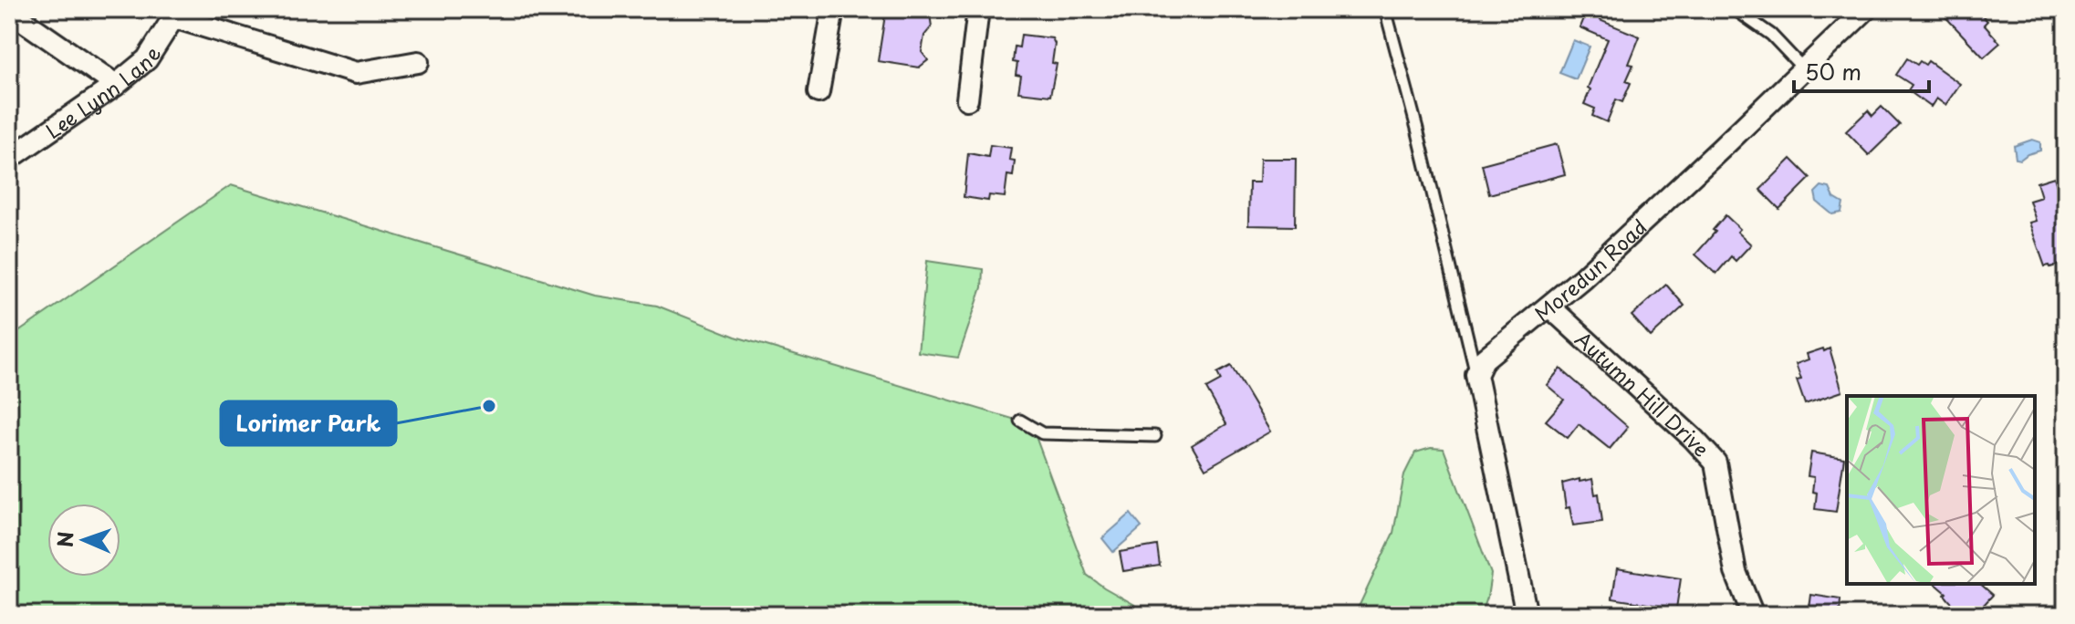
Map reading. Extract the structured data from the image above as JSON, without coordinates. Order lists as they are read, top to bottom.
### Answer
{
  "streets": {
    "street": ["Lee Lynn Lane", "Moredun Road", "Autumn Hill Drive"]
  },
  "crossings": [
    ["Moredun Road", "Autumn Hill Drive"]
  ],
  "places": ["Lorimer Park"],
  "scale_bar": "50 m",
  "north": "left"
}
